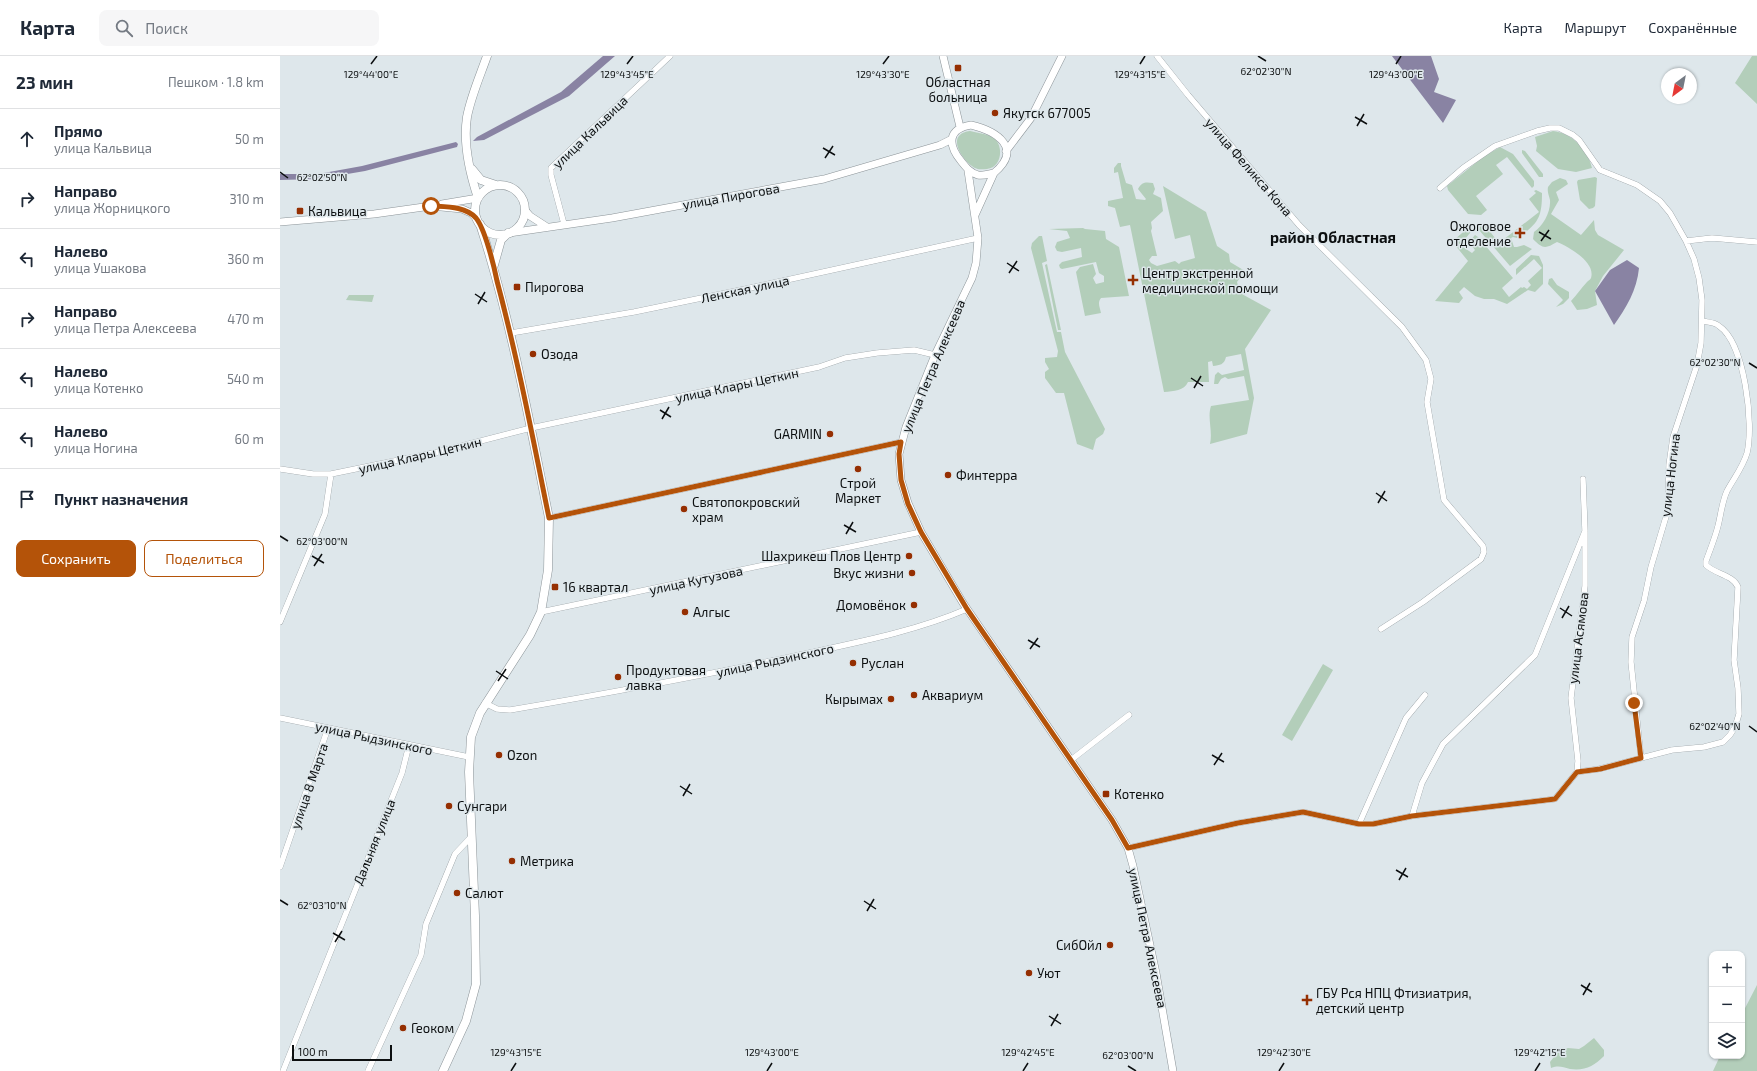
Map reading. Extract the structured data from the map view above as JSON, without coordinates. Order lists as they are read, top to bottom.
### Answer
{
  "streets": {
    "street": [
      "улица Кальвица",
      "улица Феликса Кона",
      "улица Пирогова",
      "Ленская улица",
      "улица Петра Алексеева",
      "улица Клары Цеткин",
      "улица Ногина",
      "улица Кутузова",
      "улица Асямова",
      "улица Рыдзинского",
      "улица 8 Марта",
      "Дальняя улица"
    ]
  },
  "crossings": [
    ["улица Кальвица", "улица Пирогова"],
    ["улица Пирогова", "улица Петра Алексеева"],
    ["Ленская улица", "улица Петра Алексеева"],
    ["улица Петра Алексеева", "улица Клары Цеткин"],
    ["улица Петра Алексеева", "улица Кутузова"],
    ["улица Петра Алексеева", "улица Рыдзинского"],
    ["улица Рыдзинского", "улица 8 Марта"],
    ["улица Рыдзинского", "Дальняя улица"]
  ],
  "districts": ["район Областная"],
  "places": {
    "transit": [
      "Областная больница",
      "Кальвица",
      "Пирогова",
      "16 квартал",
      "Котенко"
    ],
    "other": [
      "Якутск 677005",
      "Озода",
      "GARMIN",
      "Строй Маркет",
      "Финтерра",
      "Святопокровский храм",
      "Шахрикеш Плов Центр",
      "Вкус жизни",
      "Домовёнок",
      "Алгыс",
      "Руслан",
      "Продуктовая лавка",
      "Аквариум",
      "Кырымах",
      "Ozon",
      "Сунгари",
      "Метрика",
      "Салют",
      "СибОйл",
      "Уют",
      "Геоком"
    ],
    "health": ["Ожоговое отделение", "Центр экстренной медицинской помощи", "ГБУ Рся НПЦ Фтизиатрия, детский центр"]
  },
  "scale_bar": "100 m",
  "north": "bottom left",
  "page": {
    "header": "Карта",
    "search": "Поиск",
    "nav": ["Карта", "Маршрут", "Сохранённые"],
    "heading": ["23 мин", "Пешком · 1.8 km"],
    "list": [
      ["Прямо", "улица Кальвица", "50 m"],
      ["Направо", "улица Жорницкого", "310 m"],
      ["Налево", "улица Ушакова", "360 m"],
      ["Направо", "улица Петра Алексеева", "470 m"],
      ["Налево", "улица Котенко", "540 m"],
      ["Налево", "улица Ногина", "60 m"],
      "Пункт назначения"
    ],
    "buttons": ["Сохранить", "Поделиться"],
    "map_buttons": ["+", "−"],
    "scale": "100 m"
  },
  "coordinates": [
    "62°02'30\"N",
    "129°44'00\"E",
    "129°43'45\"E",
    "129°43'30\"E",
    "129°43'15\"E",
    "129°43'00\"E",
    "62°02'50\"N",
    "62°03'00\"N",
    "62°02'40\"N",
    "62°03'10\"N",
    "129°42'45\"E",
    "129°42'30\"E",
    "129°42'15\"E"
  ]
}
